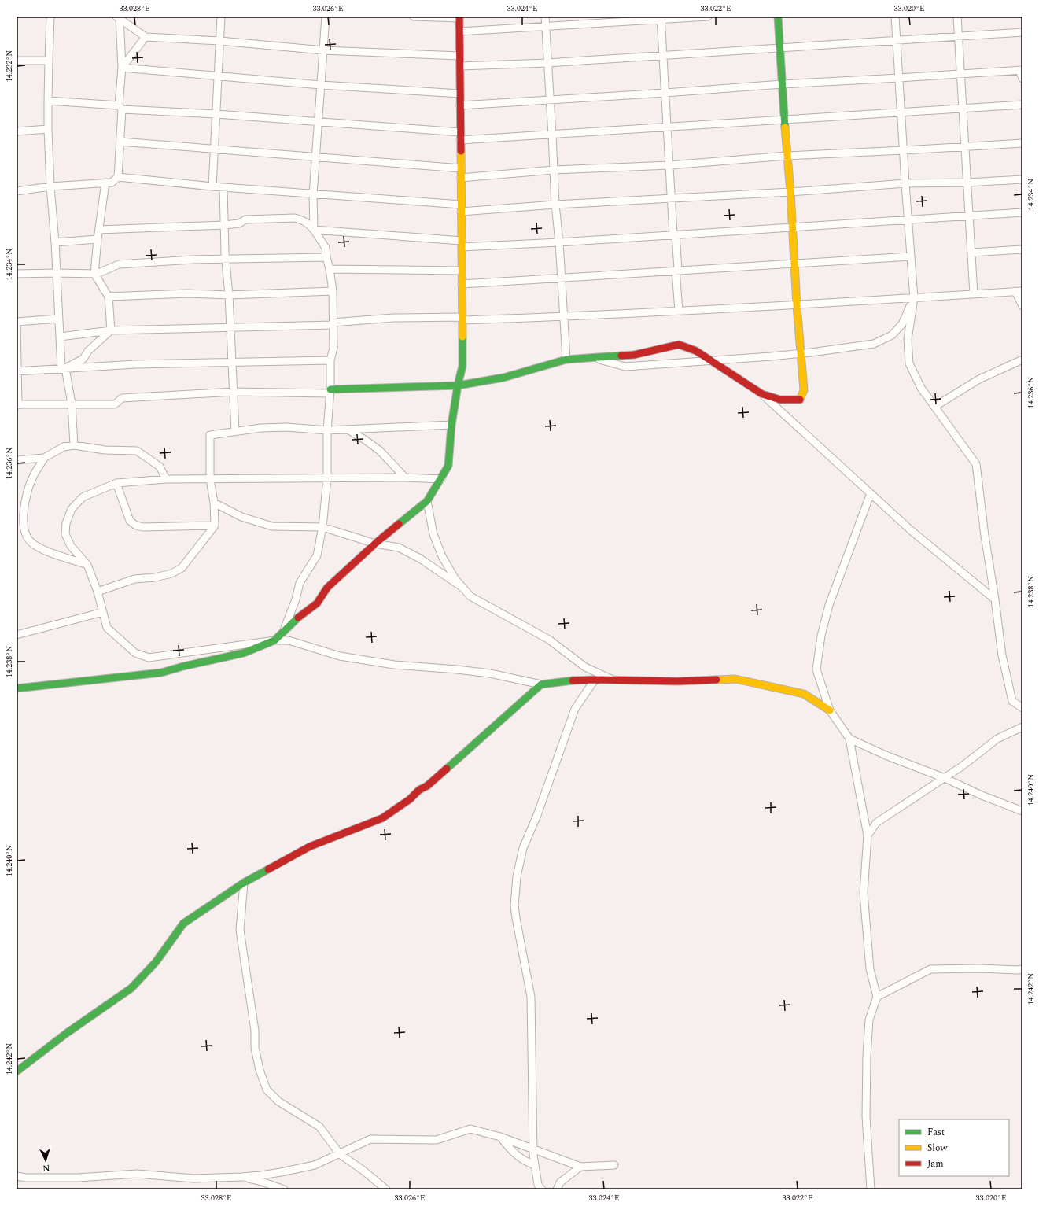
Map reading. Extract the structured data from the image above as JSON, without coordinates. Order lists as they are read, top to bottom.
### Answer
{
  "legend": ["Fast", "Slow", "Jam"],
  "north": "bottom",
  "coordinates": [
    "33.028°E",
    "33.026°E",
    "33.024°E",
    "33.022°E",
    "33.020°E",
    "14.232°N",
    "14.234°N",
    "14.236°N",
    "14.238°N",
    "14.240°N",
    "14.242°N"
  ]
}
